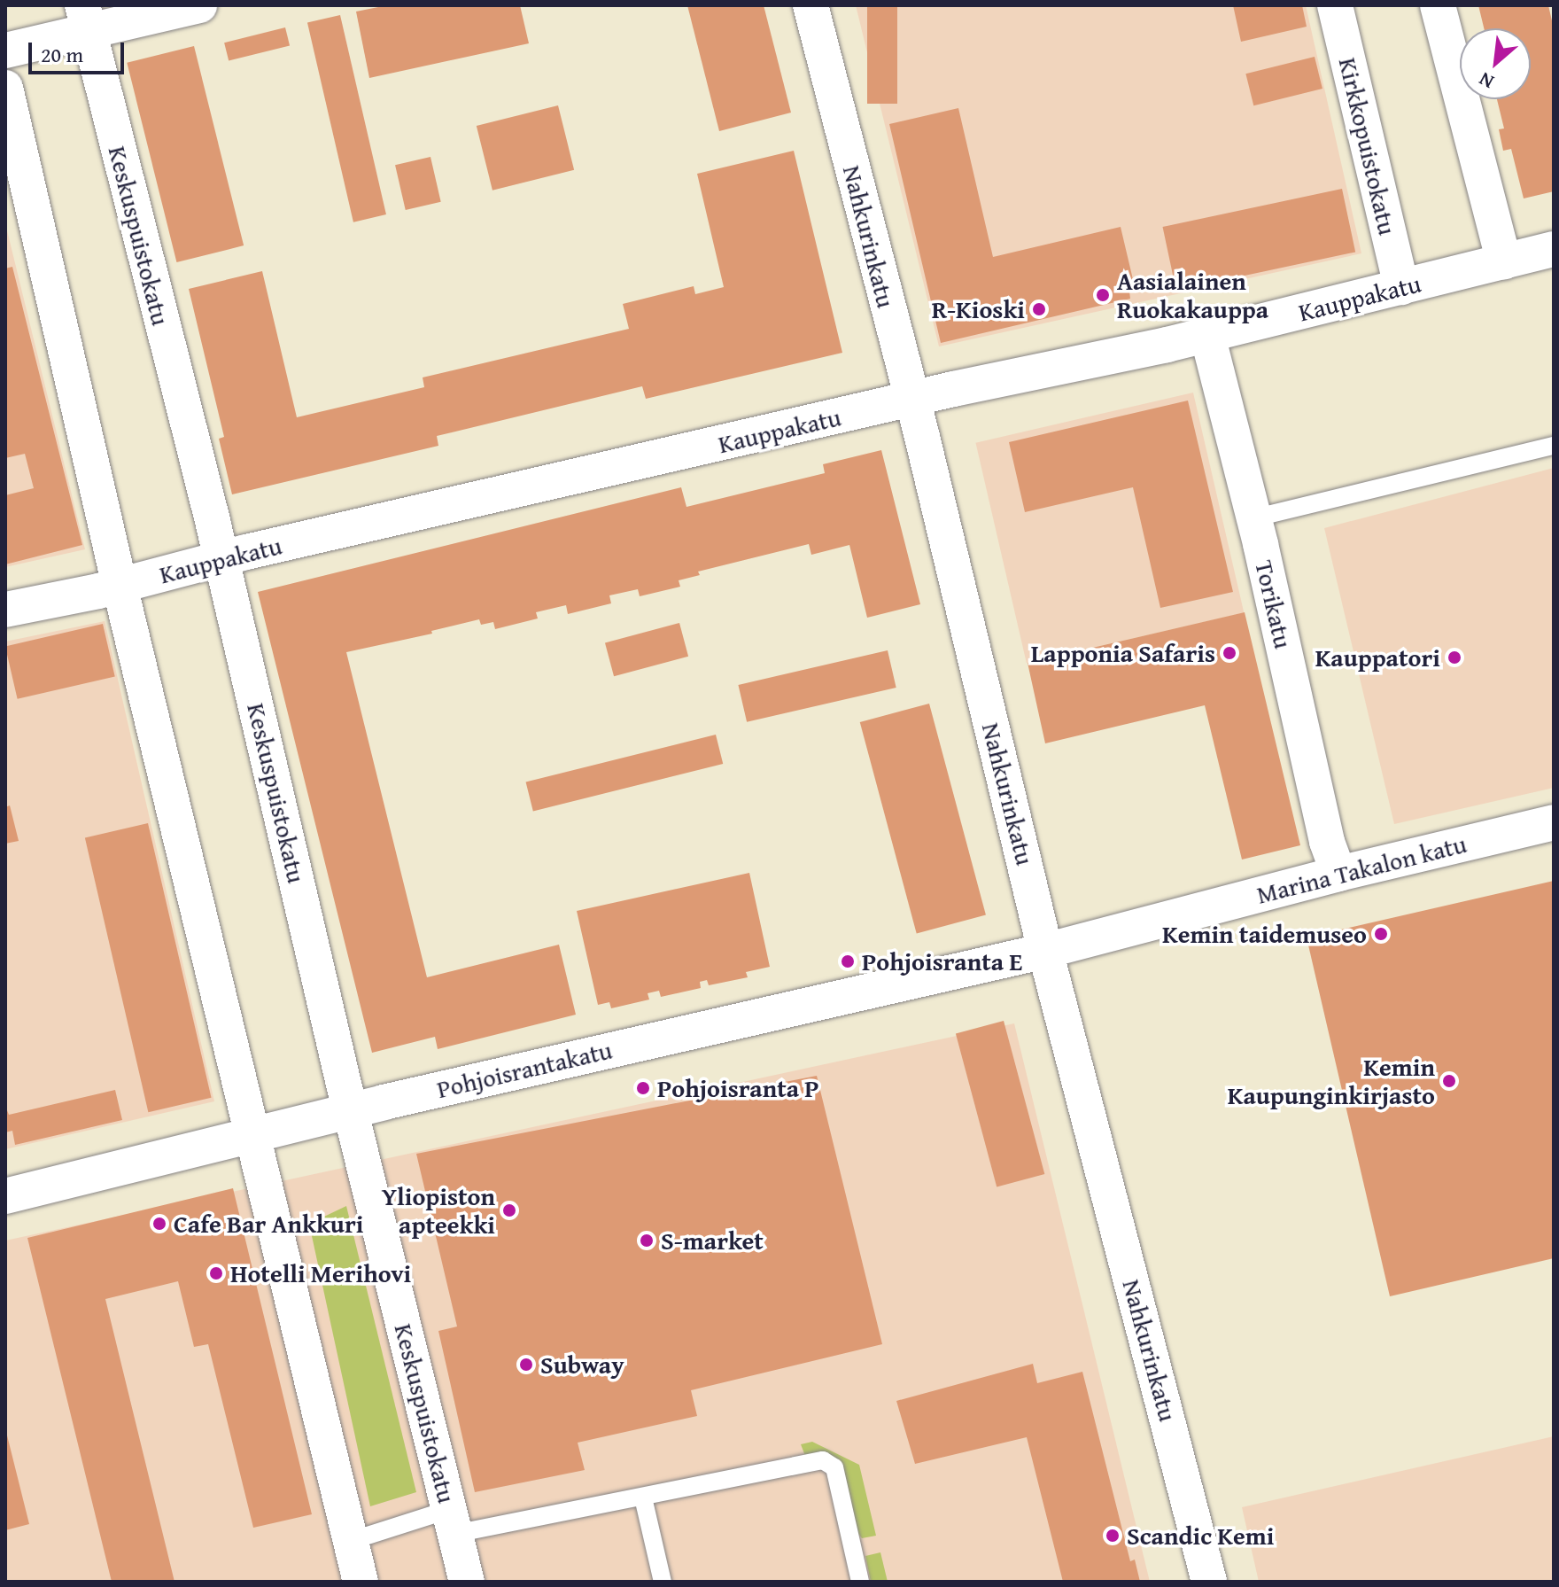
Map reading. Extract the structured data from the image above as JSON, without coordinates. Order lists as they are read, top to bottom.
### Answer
{
  "streets": {
    "street": [
      "Kirkkopuistokatu",
      "Keskuspuistokatu",
      "Nahkurinkatu",
      "Kauppakatu",
      "Torikatu",
      "Marina Takalon katu",
      "Pohjoisrantakatu"
    ]
  },
  "crossings": [
    ["Kirkkopuistokatu", "Kauppakatu"],
    ["Keskuspuistokatu", "Kauppakatu"],
    ["Keskuspuistokatu", "Pohjoisrantakatu"],
    ["Nahkurinkatu", "Kauppakatu"],
    ["Nahkurinkatu", "Marina Takalon katu"],
    ["Nahkurinkatu", "Pohjoisrantakatu"],
    ["Kauppakatu", "Torikatu"],
    ["Torikatu", "Marina Takalon katu"],
    ["Marina Takalon katu", "Pohjoisrantakatu"]
  ],
  "places": [
    "Aasialainen Ruokakauppa",
    "R-Kioski",
    "Lapponia Safaris",
    "Kauppatori",
    "Kemin taidemuseo",
    "Pohjoisranta E",
    "Kemin Kaupunginkirjasto",
    "Pohjoisranta P",
    "Yliopiston apteekki",
    "Cafe Bar Ankkuri",
    "S-market",
    "Hotelli Merihovi",
    "Subway",
    "Scandic Kemi"
  ],
  "scale_bar": "20 m",
  "north": "bottom left"
}
